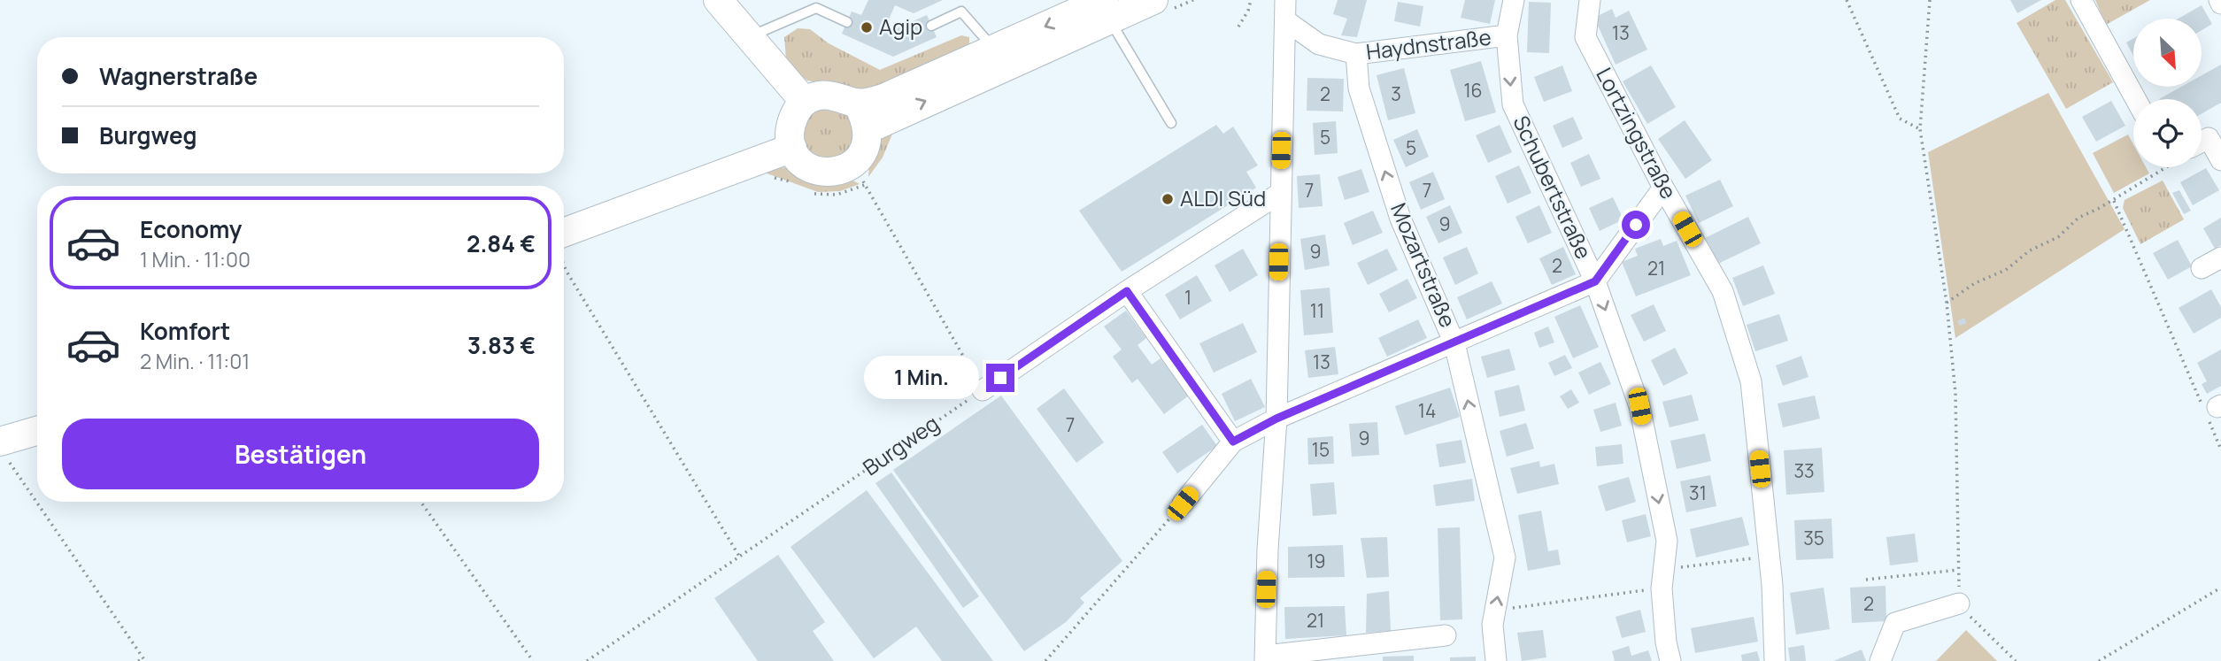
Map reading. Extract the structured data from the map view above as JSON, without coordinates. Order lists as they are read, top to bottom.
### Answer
{
  "streets": {
    "street": [
      "Haydnstraße",
      "Lortzingstraße",
      "Schubertstraße",
      "Mozartstraße"
    ],
    "path": ["Burgweg"]
  },
  "crossings": [
    ["Haydnstraße", "Schubertstraße"],
    ["Haydnstraße", "Mozartstraße"]
  ],
  "one_way": ["Schubertstraße"],
  "places": ["Agip", "ALDI Süd"],
  "house_numbers": [
    "13",
    "16",
    "2",
    "3",
    "5",
    "5",
    "7",
    "7",
    "9",
    "9",
    "2",
    "21",
    "1",
    "11",
    "13",
    "14",
    "7",
    "9",
    "15",
    "33",
    "31",
    "35",
    "19",
    "2",
    "21"
  ],
  "north": "bottom right",
  "page": {
    "banner": ["Wagnerstraße", "Burgweg"],
    "list": [
      {
        "name": "Economy",
        "note": "1 Min. · 11:00",
        "value": "2.84 €"
      },
      {
        "name": "Komfort",
        "note": "2 Min. · 11:01",
        "value": "3.83 €"
      }
    ],
    "bubble": "1 Min.",
    "buttons": "Bestätigen"
  }
}
